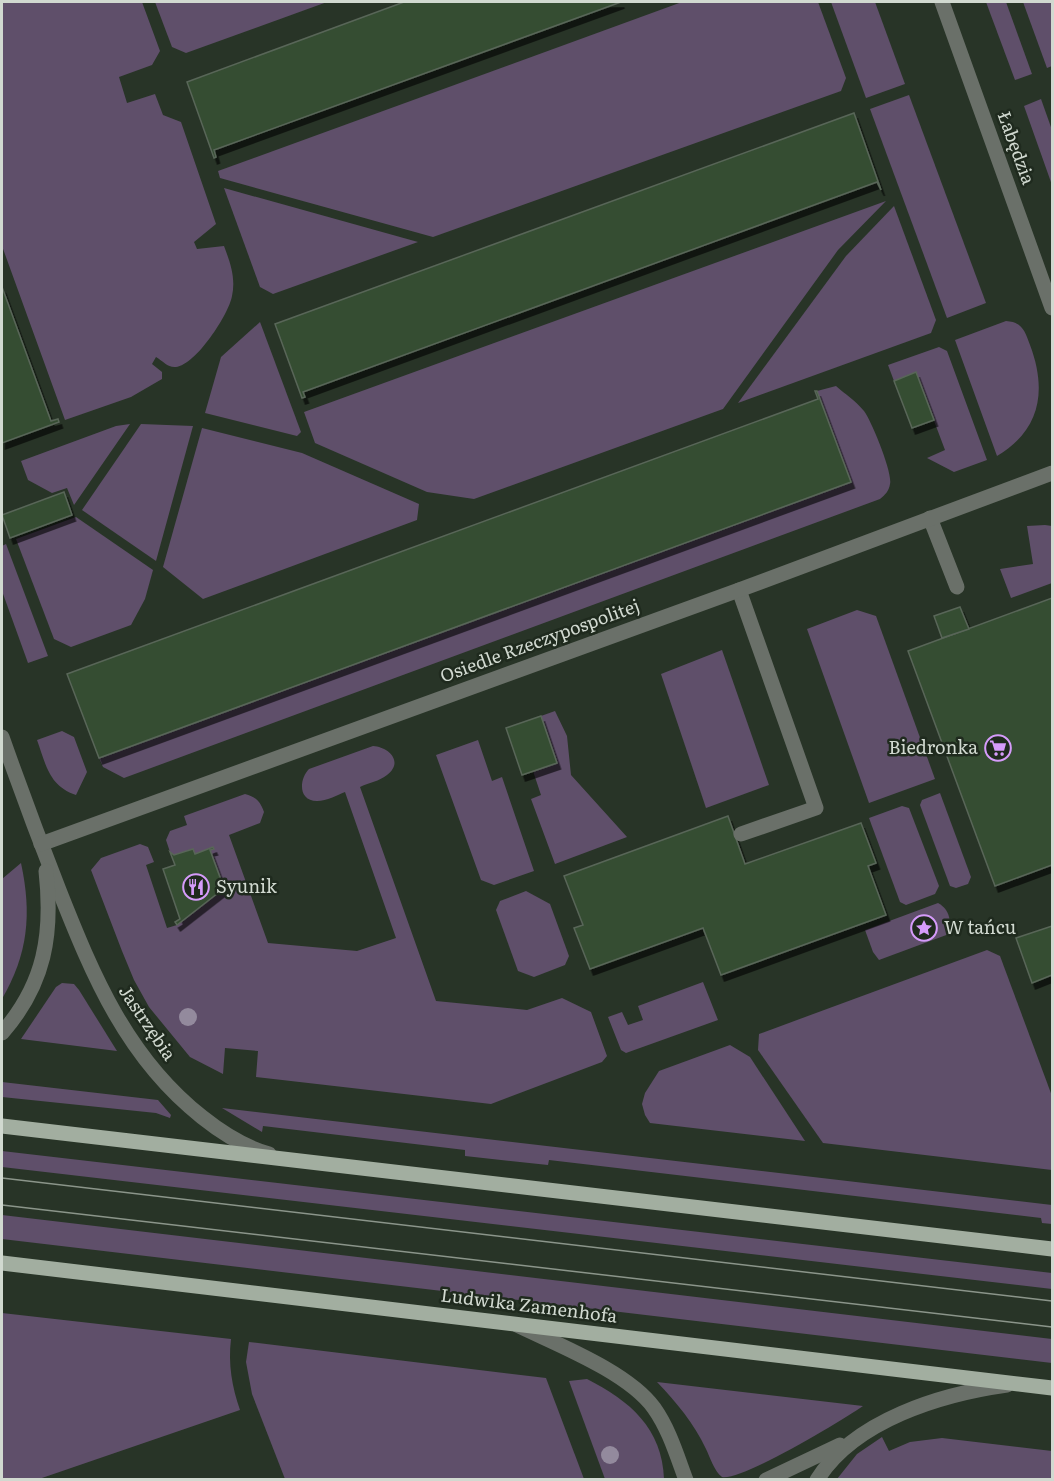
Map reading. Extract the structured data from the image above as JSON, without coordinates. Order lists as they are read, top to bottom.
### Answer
{
  "streets": {
    "main road": ["Ludwika Zamenhofa"],
    "street": ["Łabędzia", "Osiedle Rzeczypospolitej", "Jastrzębia"]
  },
  "crossings": [
    ["Osiedle Rzeczypospolitej", "Jastrzębia"]
  ],
  "places": {
    "supermarket": ["Biedronka"],
    "restaurant": ["Syunik"],
    "place": ["W tańcu"]
  }
}
